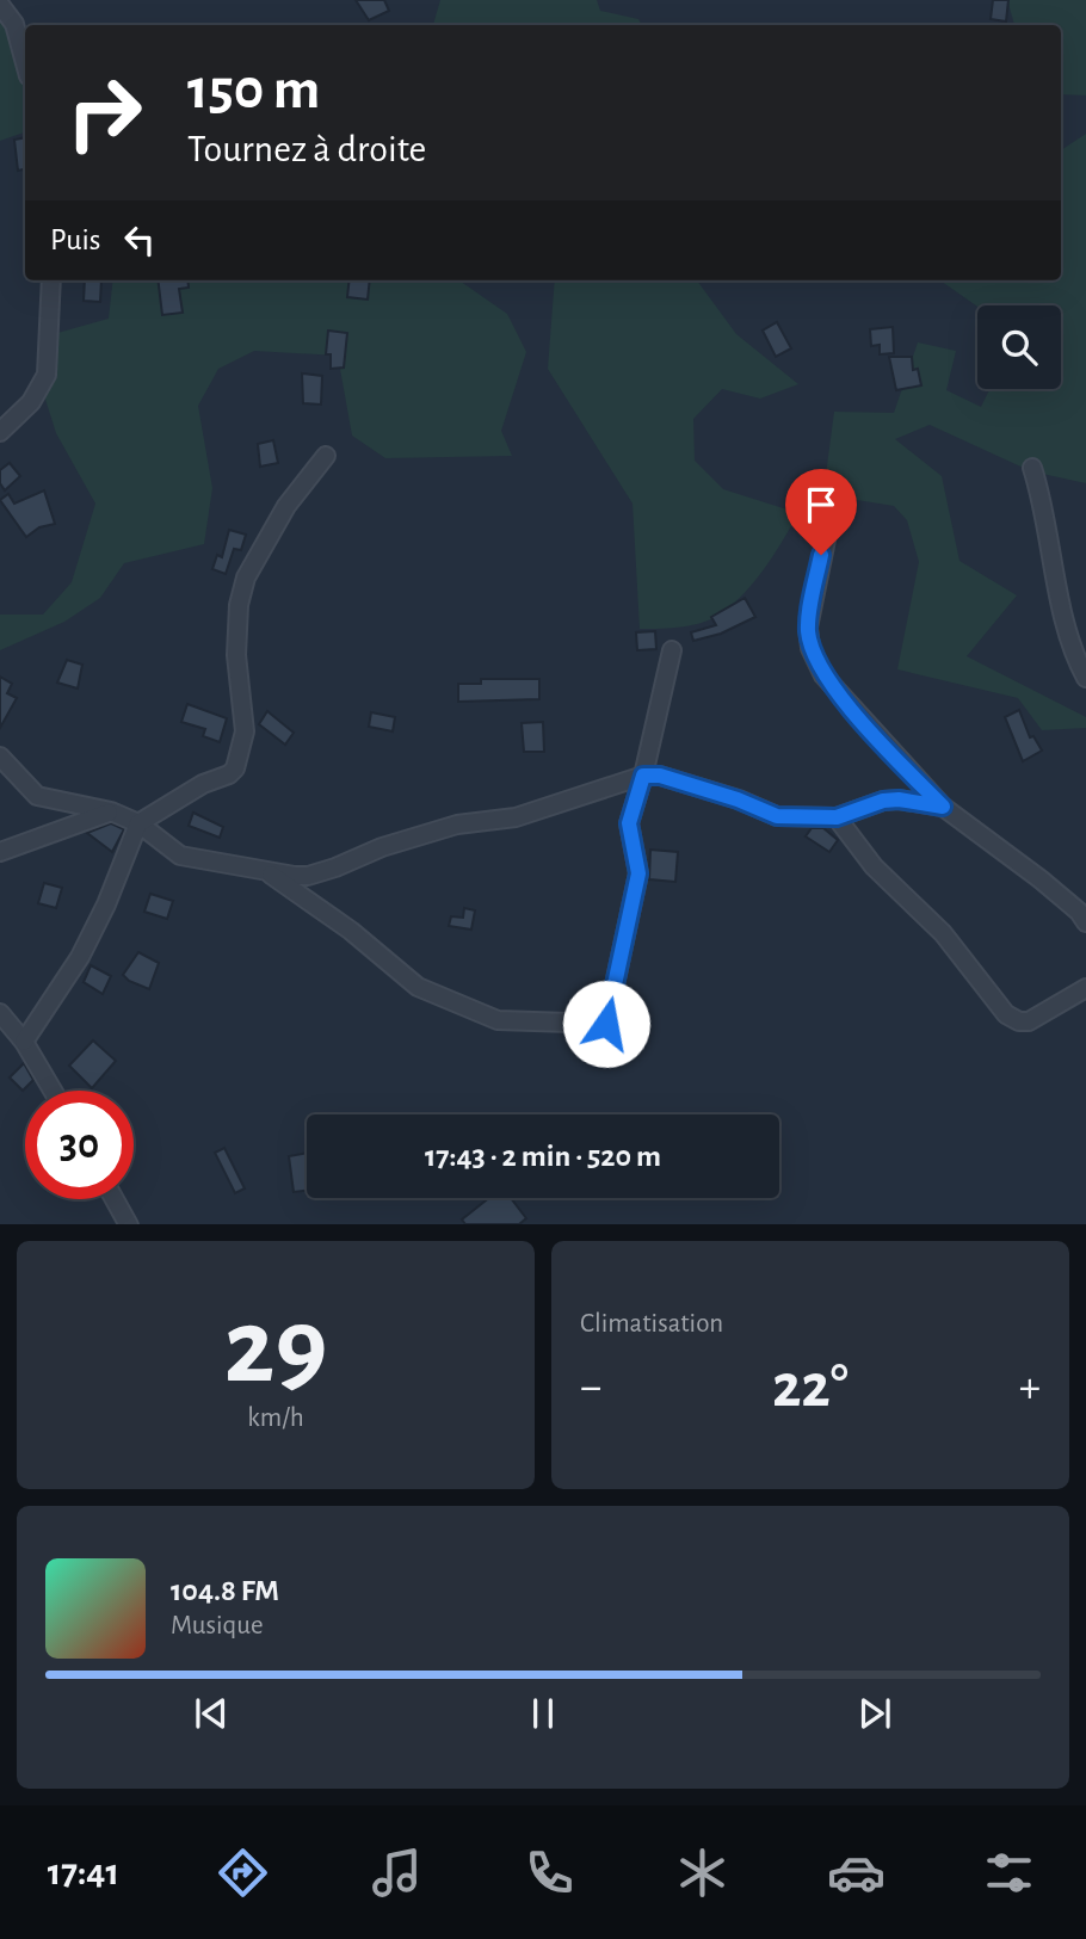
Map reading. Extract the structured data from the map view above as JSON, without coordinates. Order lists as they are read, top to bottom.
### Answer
{
  "page": {
    "turn": ["150 m", "Tournez à droite"],
    "then": "Puis",
    "limit": "30",
    "trip": "17:43 · 2 min · 520 m",
    "tile": [
      ["29", "km/h"],
      "Climatisation"
    ],
    "heat": ["−", "22°", "+"],
    "song": ["104.8 FM", "Musique"],
    "tabs": "17:41"
  }
}
